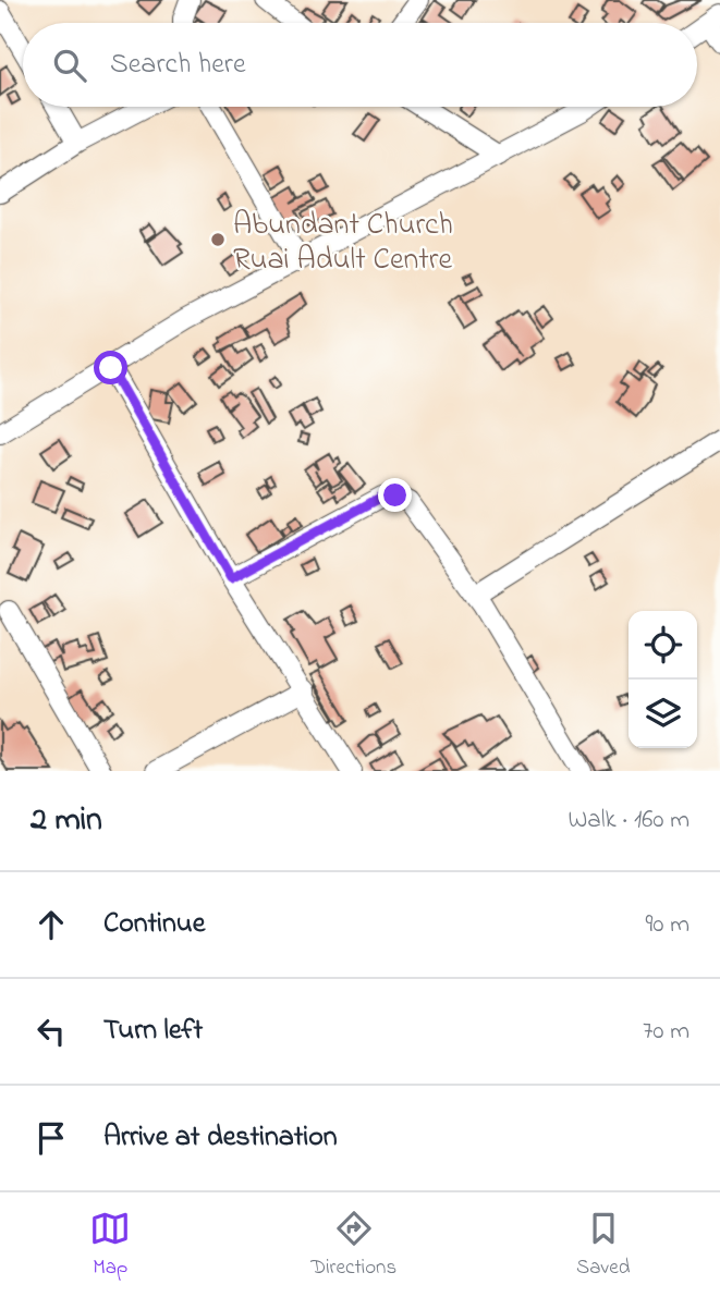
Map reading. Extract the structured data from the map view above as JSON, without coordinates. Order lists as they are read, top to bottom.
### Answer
{
  "places": ["Abundant Church Ruai Adult Centre"],
  "page": {
    "search": "Search here",
    "heading": ["2 min", "Walk · 160 m"],
    "list": [
      ["Continue", "90 m"],
      ["Turn left", "70 m"],
      "Arrive at destination"
    ],
    "nav": ["Map", "Directions", "Saved"]
  }
}
